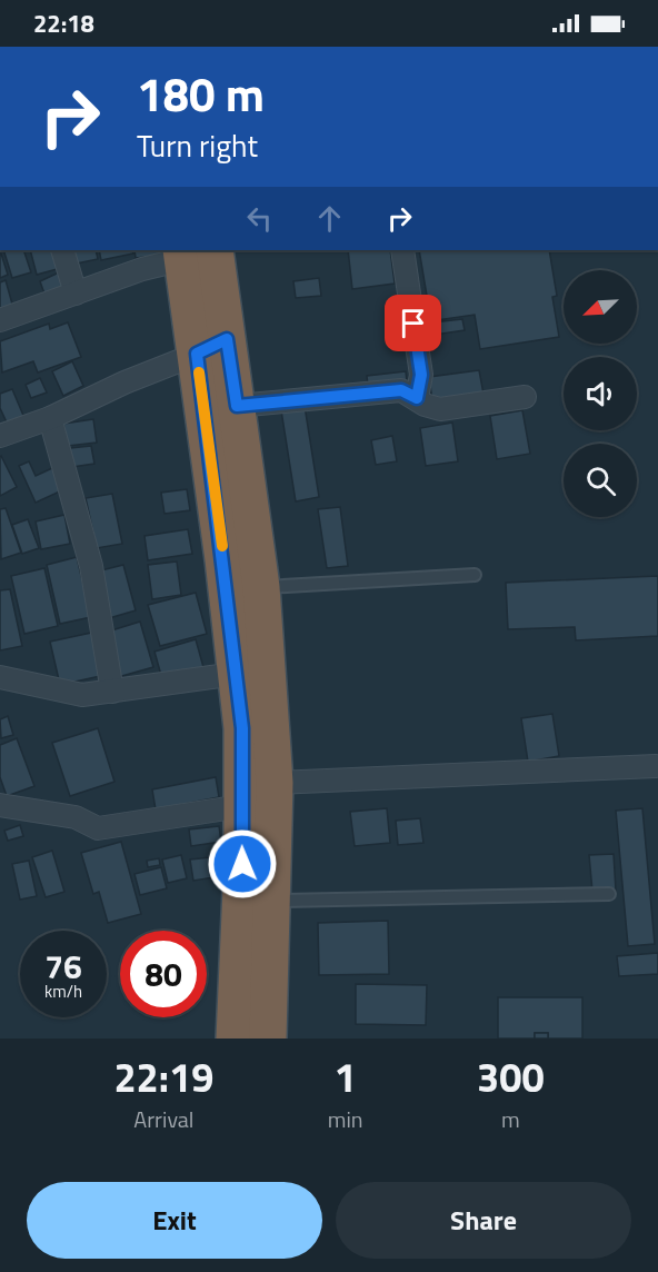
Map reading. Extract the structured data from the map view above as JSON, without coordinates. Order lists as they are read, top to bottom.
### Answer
{
  "north": "bottom left",
  "page": {
    "status": "22:18",
    "turn": ["180 m", "Turn right"],
    "speed": "76 km/h",
    "limit": "80",
    "eta": [
      "22:19",
      "Arrival",
      "1",
      "min",
      "300",
      "m"
    ],
    "buttons": ["Exit", "Share"]
  }
}
